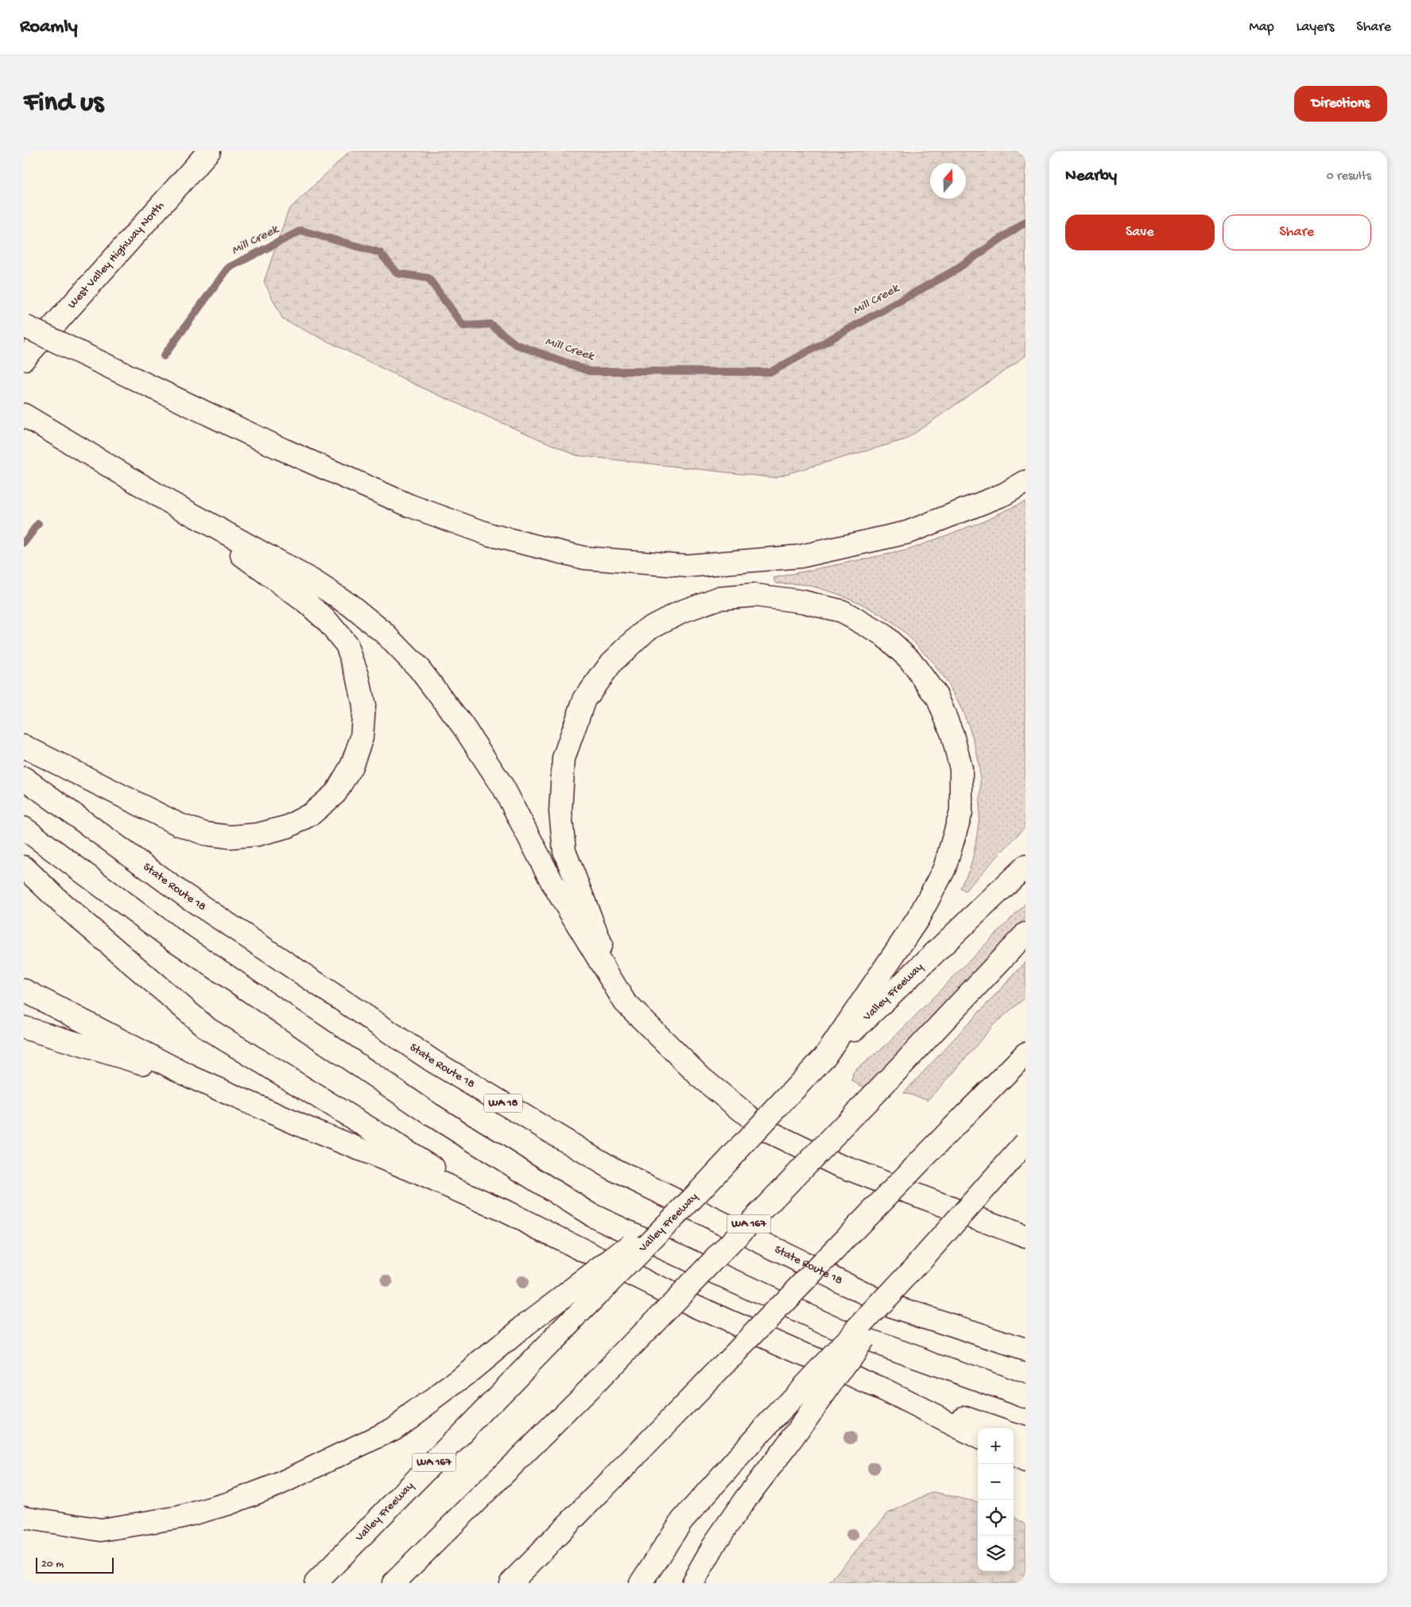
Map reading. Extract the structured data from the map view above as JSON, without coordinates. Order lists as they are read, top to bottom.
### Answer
{
  "streets": {
    "main road": [
      "West Valley Highway North",
      "State Route 18",
      "Valley Freeway",
      "WA 18",
      "WA 167"
    ]
  },
  "water": ["Mill Creek"],
  "scale_bar": "20 m",
  "north": "top",
  "page": {
    "header": "Roamly",
    "nav": ["Map", "Layers", "Share"],
    "buttons": [
      "Directions",
      ["Save", "Share"]
    ],
    "title": "Find us",
    "heading": ["Nearby", "0 results"],
    "map_buttons": ["+", "−"],
    "scale": "20 m"
  }
}
